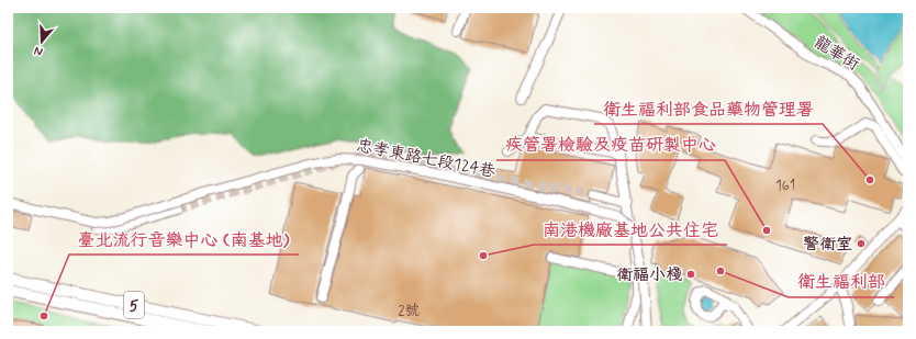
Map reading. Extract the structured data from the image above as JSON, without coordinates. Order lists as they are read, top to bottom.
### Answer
{
  "streets": {
    "main road": ["5"],
    "street": ["龍華街", "忠孝東路七段124巷"]
  },
  "places": [
    "衛生福利部食品藥物管理署",
    "疾管署檢驗及疫苗研製中心",
    "警衛室",
    "南港機廠基地公共住宅",
    "衛生福利部",
    "衛福小棧",
    "臺北流行音樂中心 (南基地)"
  ],
  "house_numbers": ["161", "2號"],
  "north": "bottom"
}
